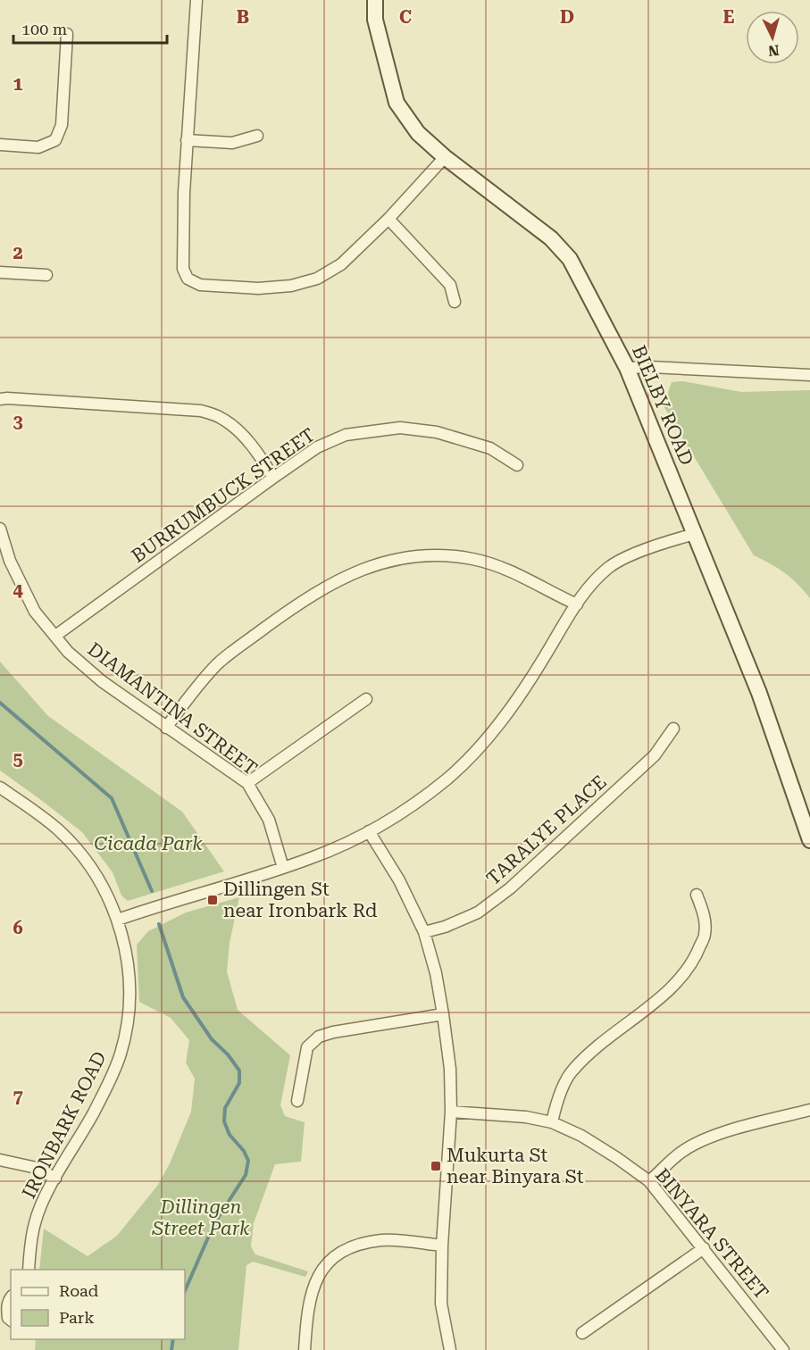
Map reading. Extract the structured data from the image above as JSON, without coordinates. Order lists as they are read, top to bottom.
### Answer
{
  "streets": {
    "street": [
      "BIELBY ROAD",
      "BURRUMBUCK STREET",
      "DIAMANTINA STREET",
      "TARALYE PLACE",
      "IRONBARK ROAD",
      "BINYARA STREET"
    ]
  },
  "crossings": [
    ["BURRUMBUCK STREET", "DIAMANTINA STREET"]
  ],
  "parks": ["Cicada Park", "Dillingen Street Park"],
  "places": {
    "transit": ["Dillingen St near Ironbark Rd", "Mukurta St near Binyara St"]
  },
  "legend": ["Road", "Park"],
  "scale_bar": "100 m",
  "north": "bottom",
  "grid": {
    "columns": [
      "B",
      "C",
      "D",
      "E"
    ],
    "rows": [
      "1",
      "2",
      "3",
      "4",
      "5",
      "6",
      "7"
    ]
  }
}
